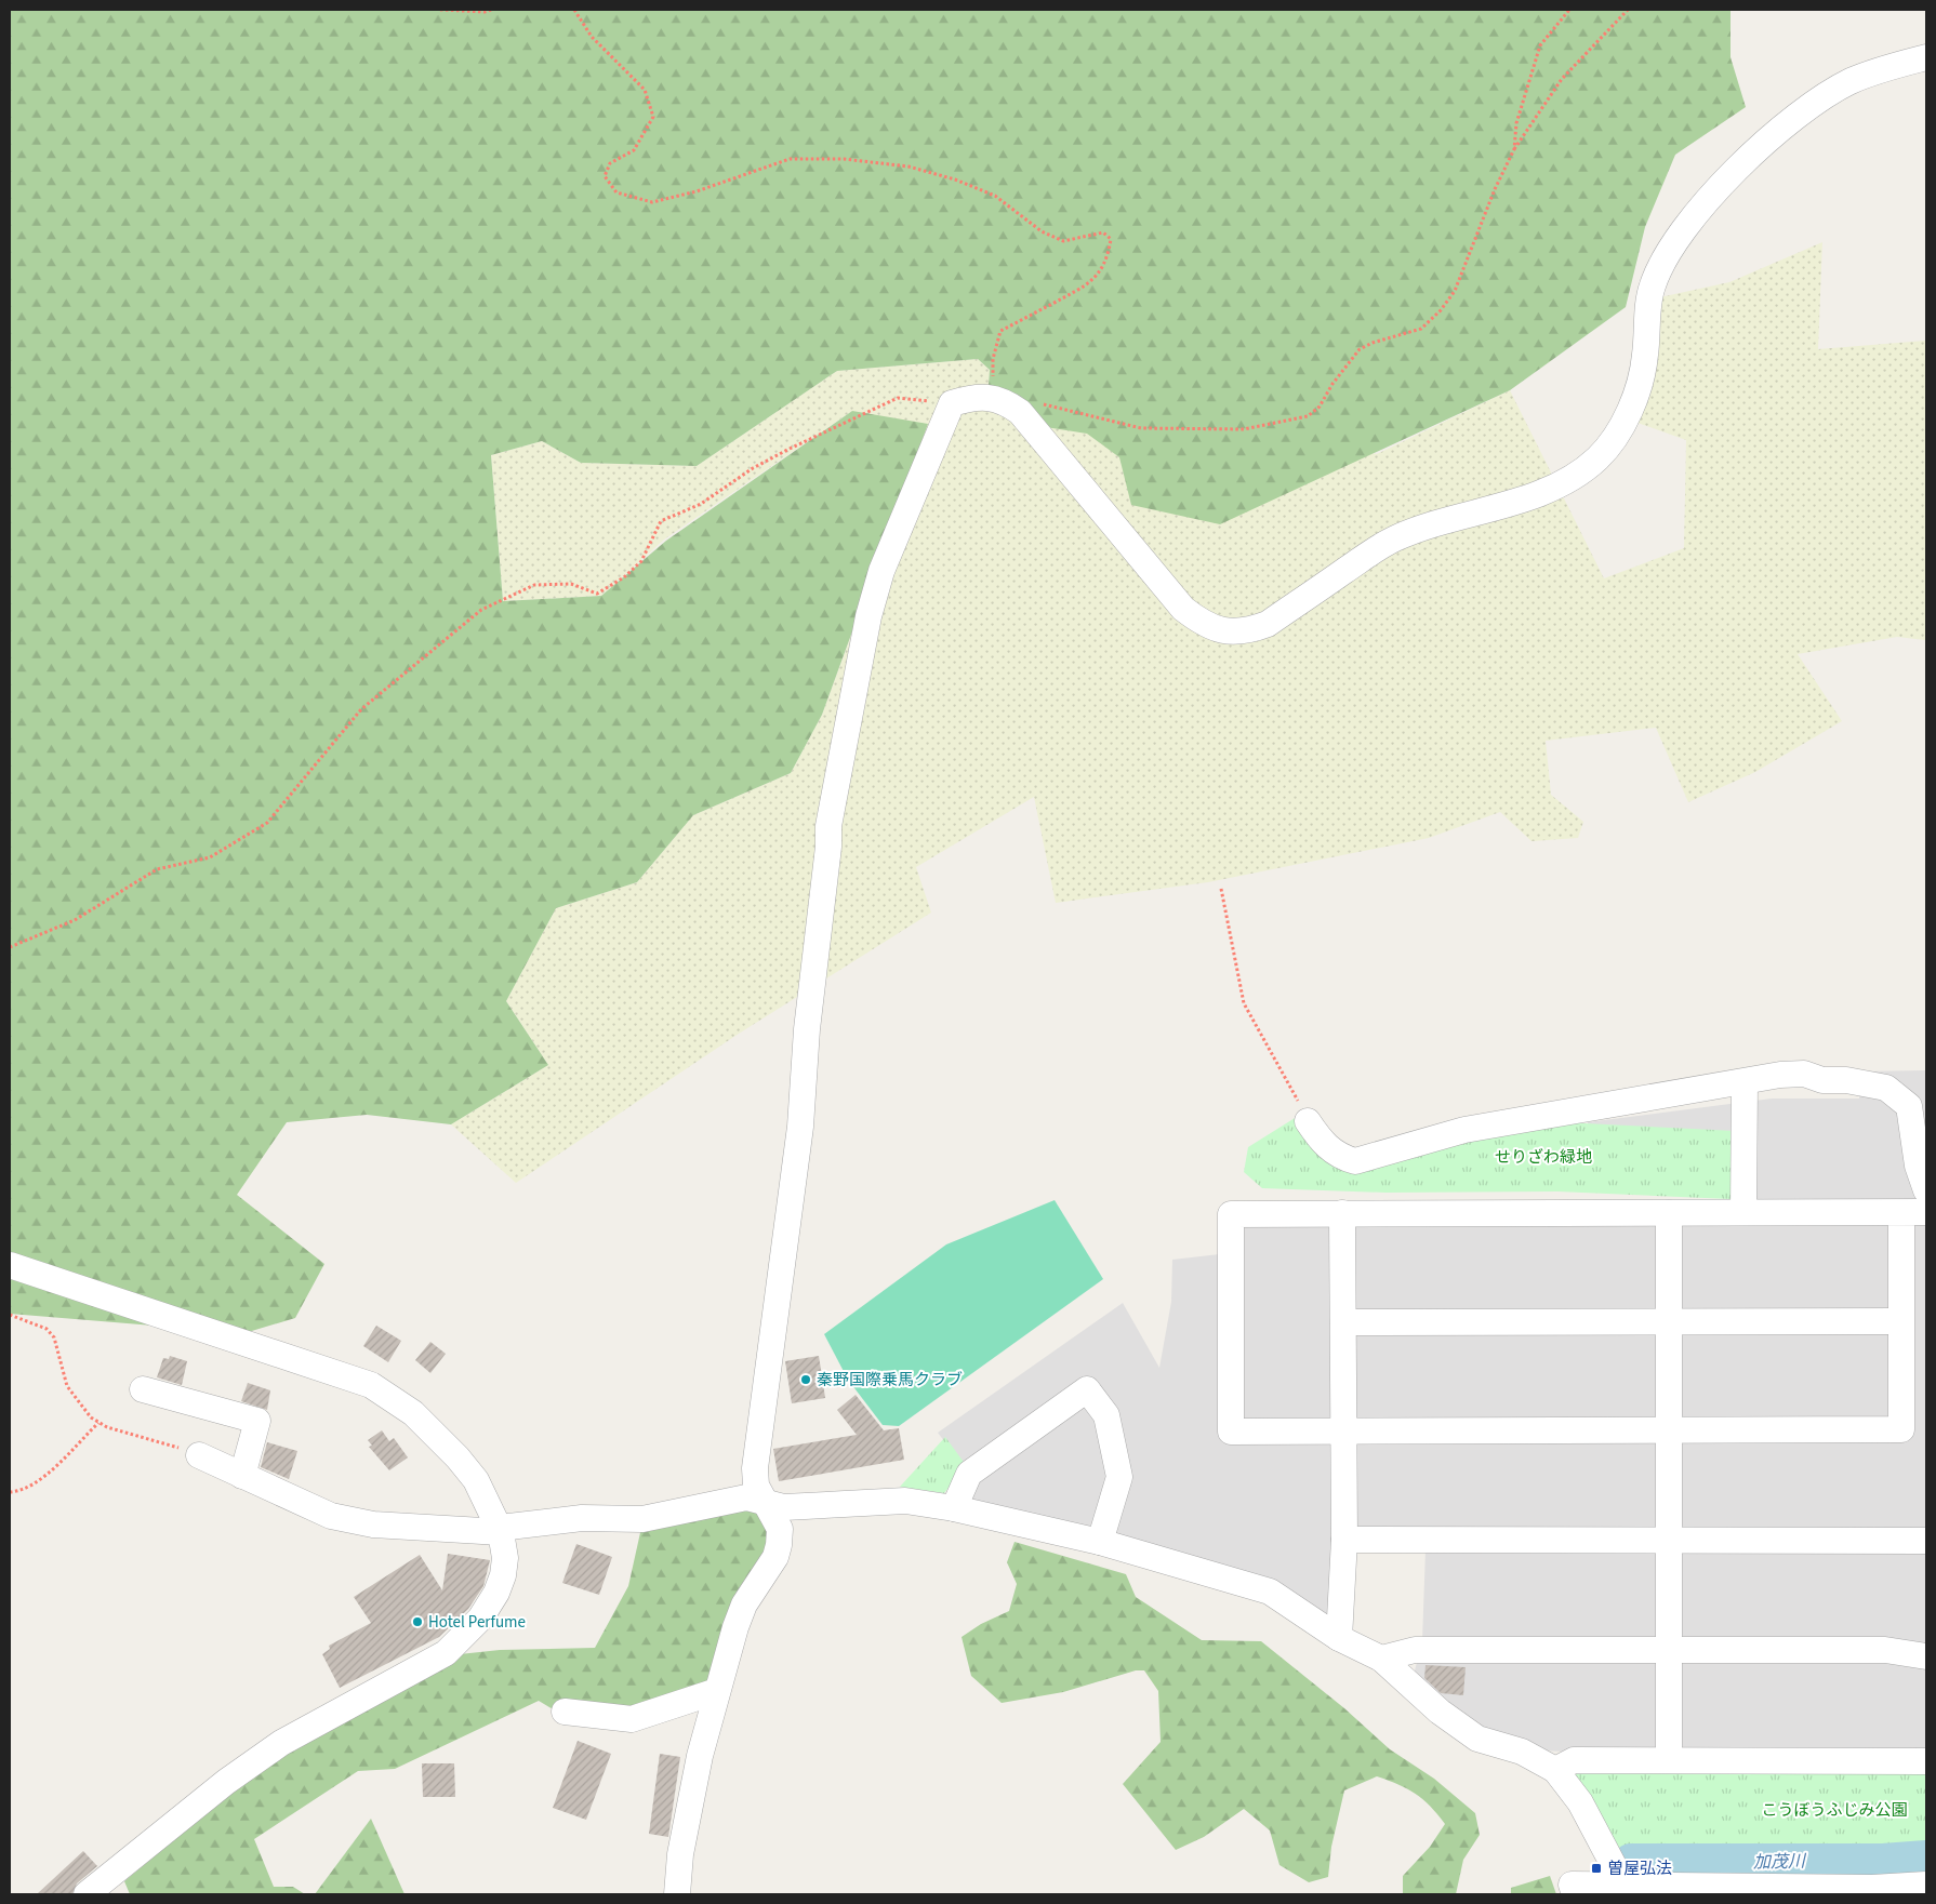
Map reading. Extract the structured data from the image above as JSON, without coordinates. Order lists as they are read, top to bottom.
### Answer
{
  "water": ["加茂川"],
  "parks": ["せりざわ緑地", "こうぼうふじみ公園"],
  "places": {
    "other": ["秦野国際乗馬クラブ", "Hotel Perfume"],
    "transit": ["曽屋弘法"]
  }
}
